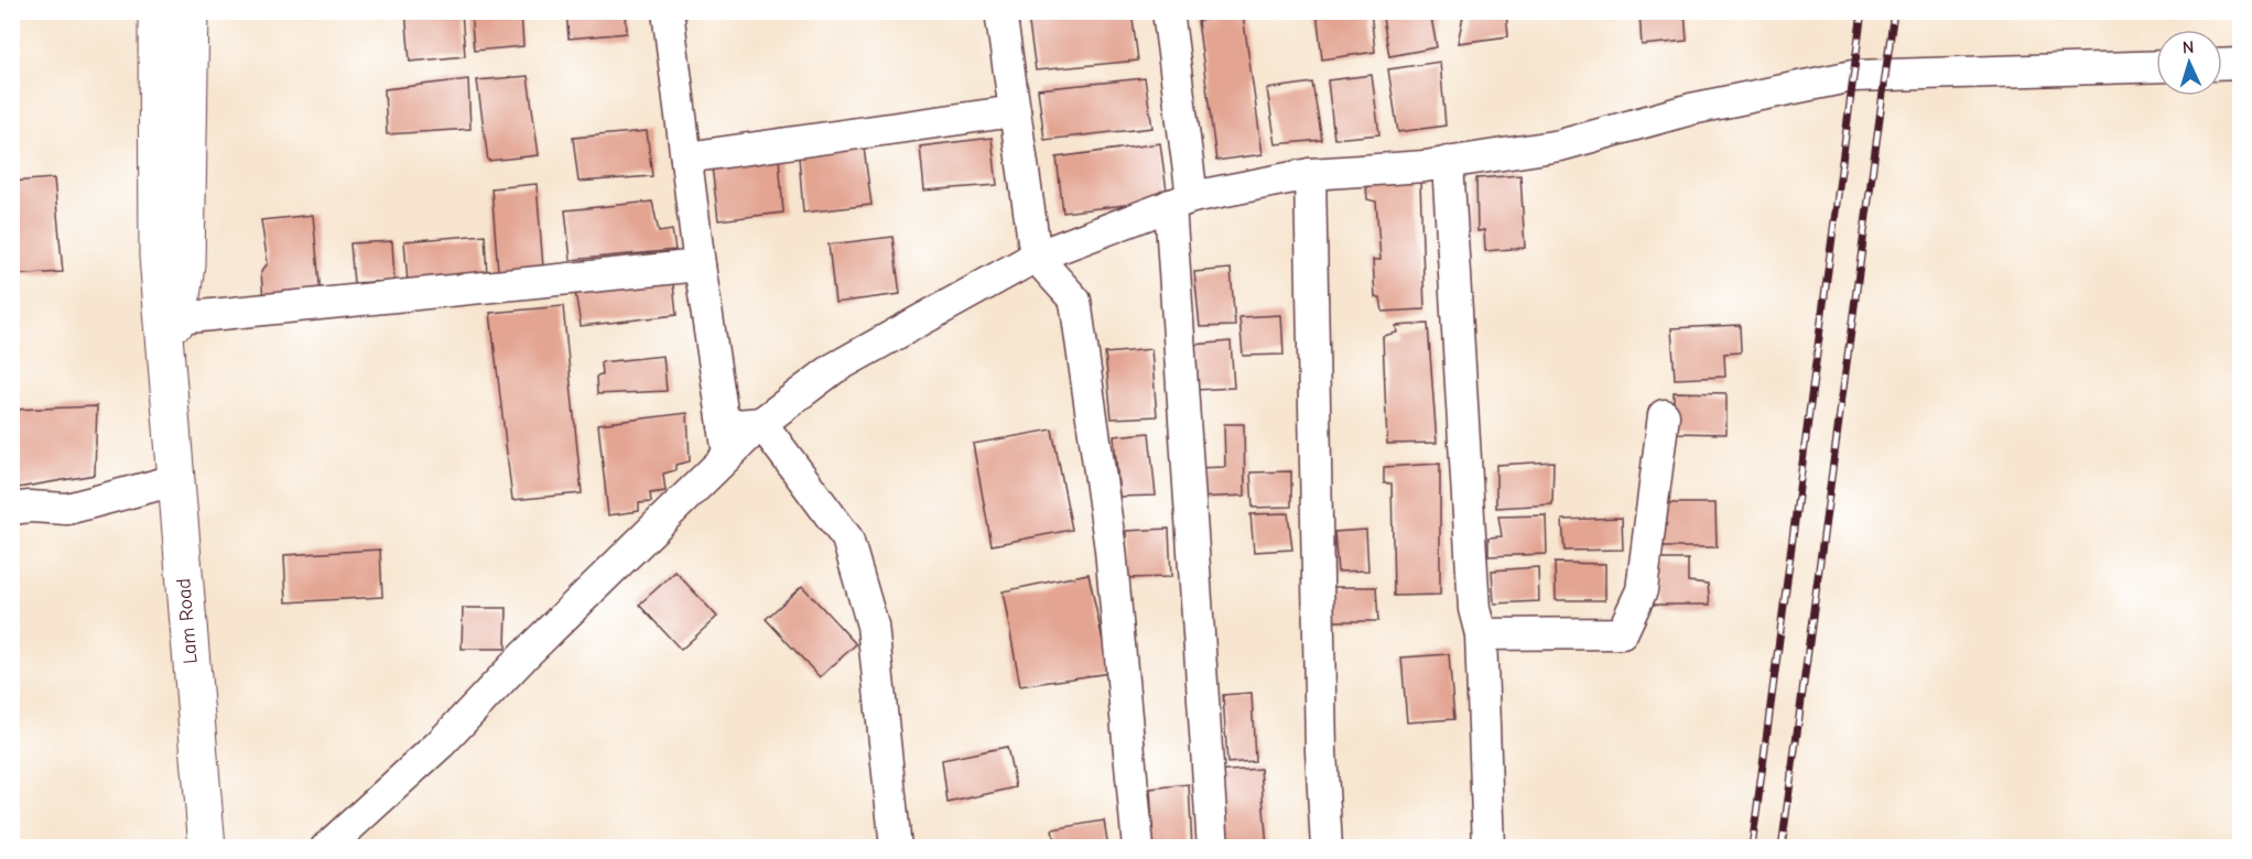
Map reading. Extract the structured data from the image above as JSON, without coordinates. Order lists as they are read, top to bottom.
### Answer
{
  "streets": {
    "main road": ["Lam Road"]
  },
  "north": "top"
}
